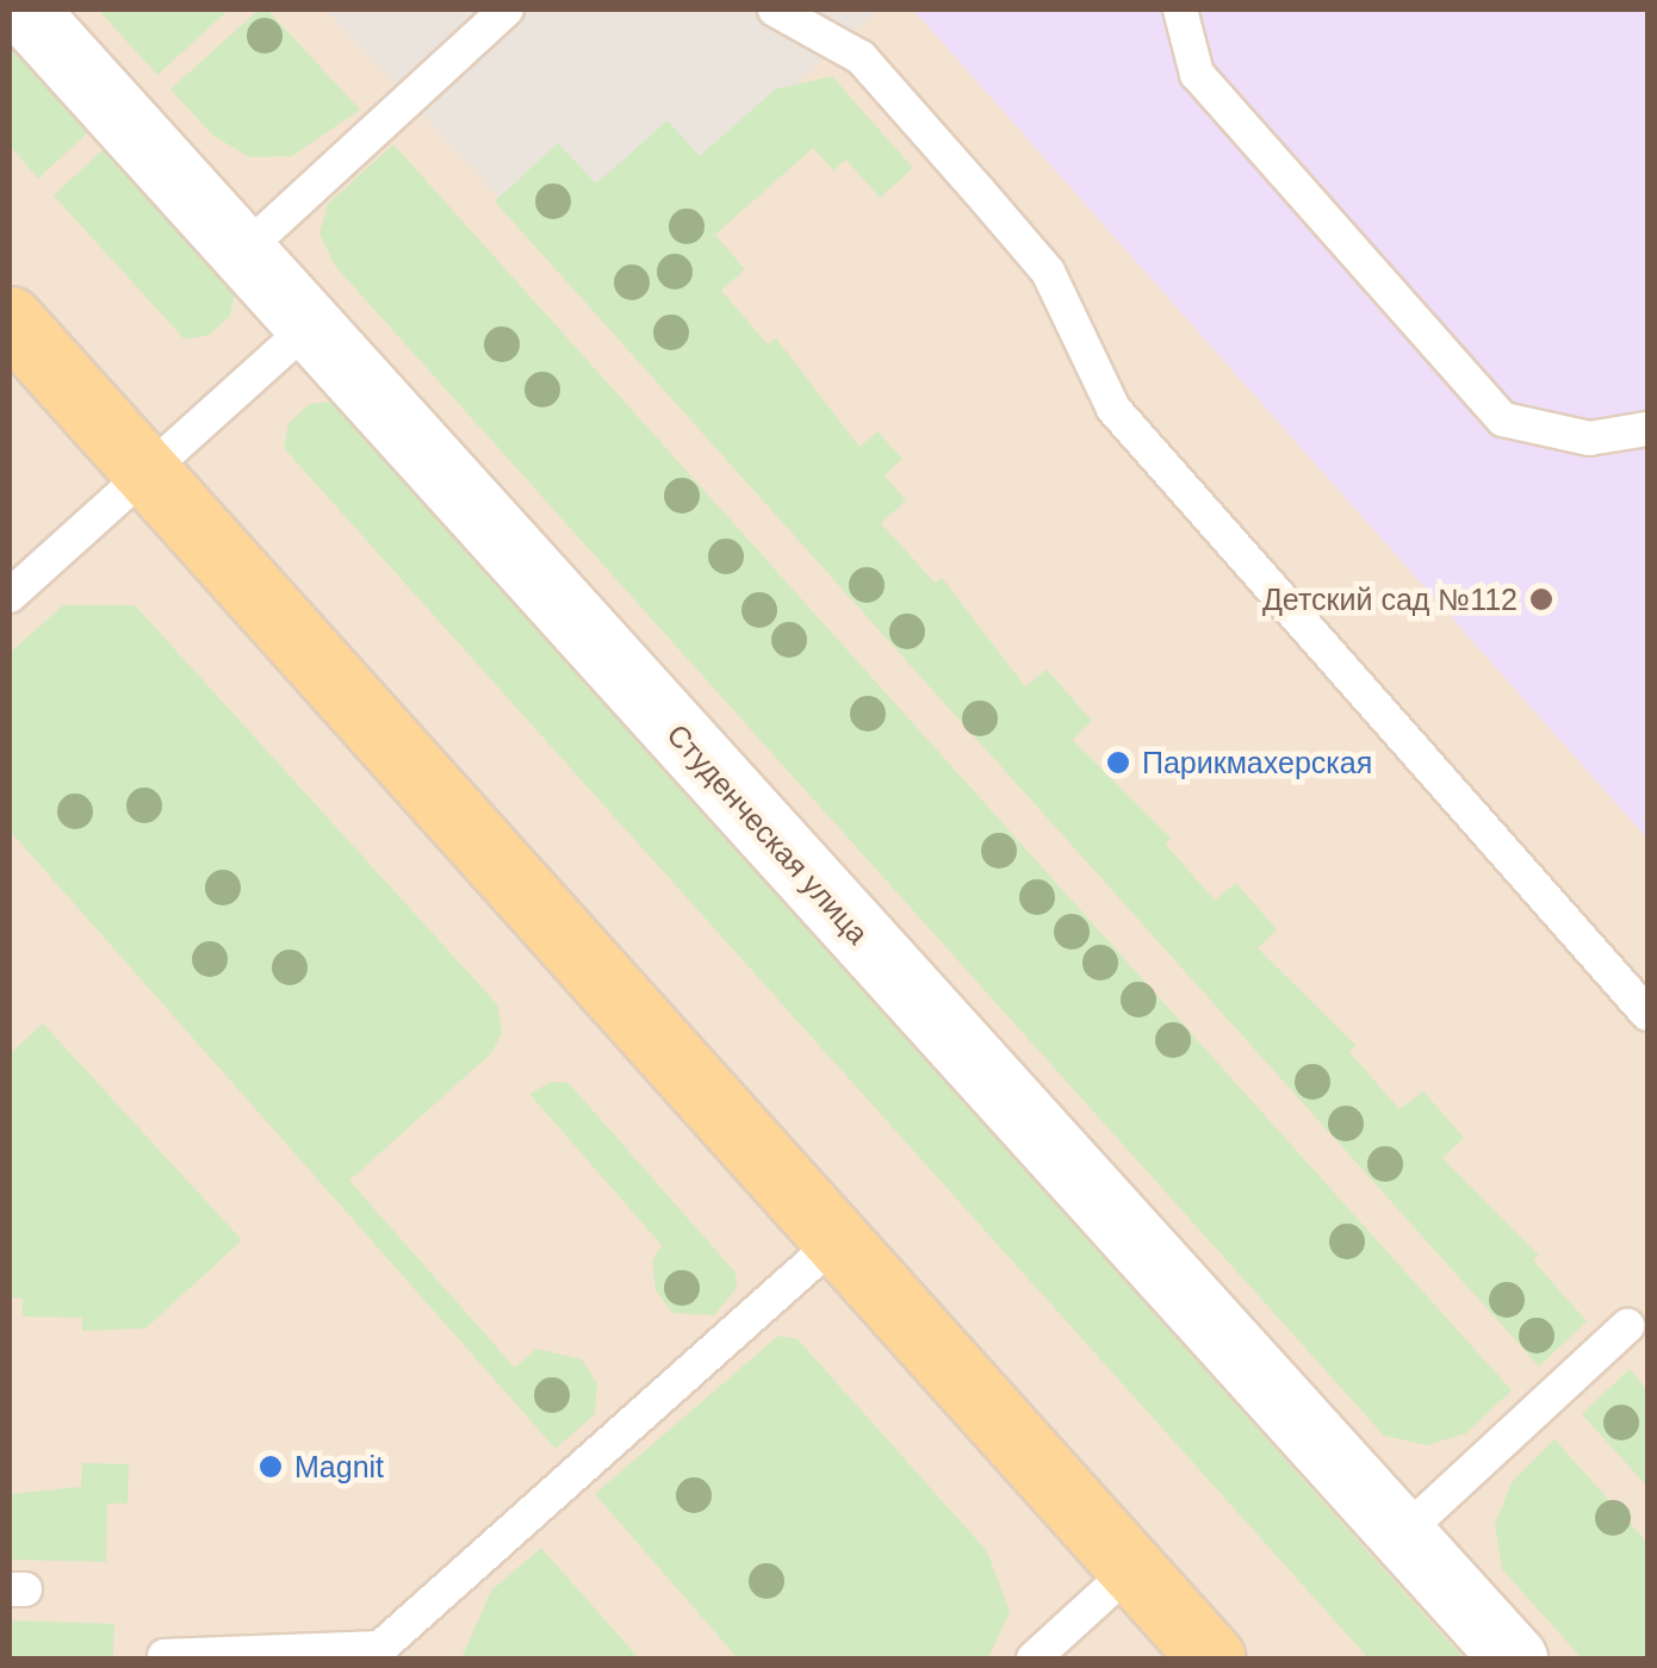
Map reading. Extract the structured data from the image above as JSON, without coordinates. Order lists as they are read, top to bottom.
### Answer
{
  "streets": {
    "street": ["Студенческая улица"]
  },
  "places": ["Детский сад №112", "Парикмахерская", "Magnit"]
}
